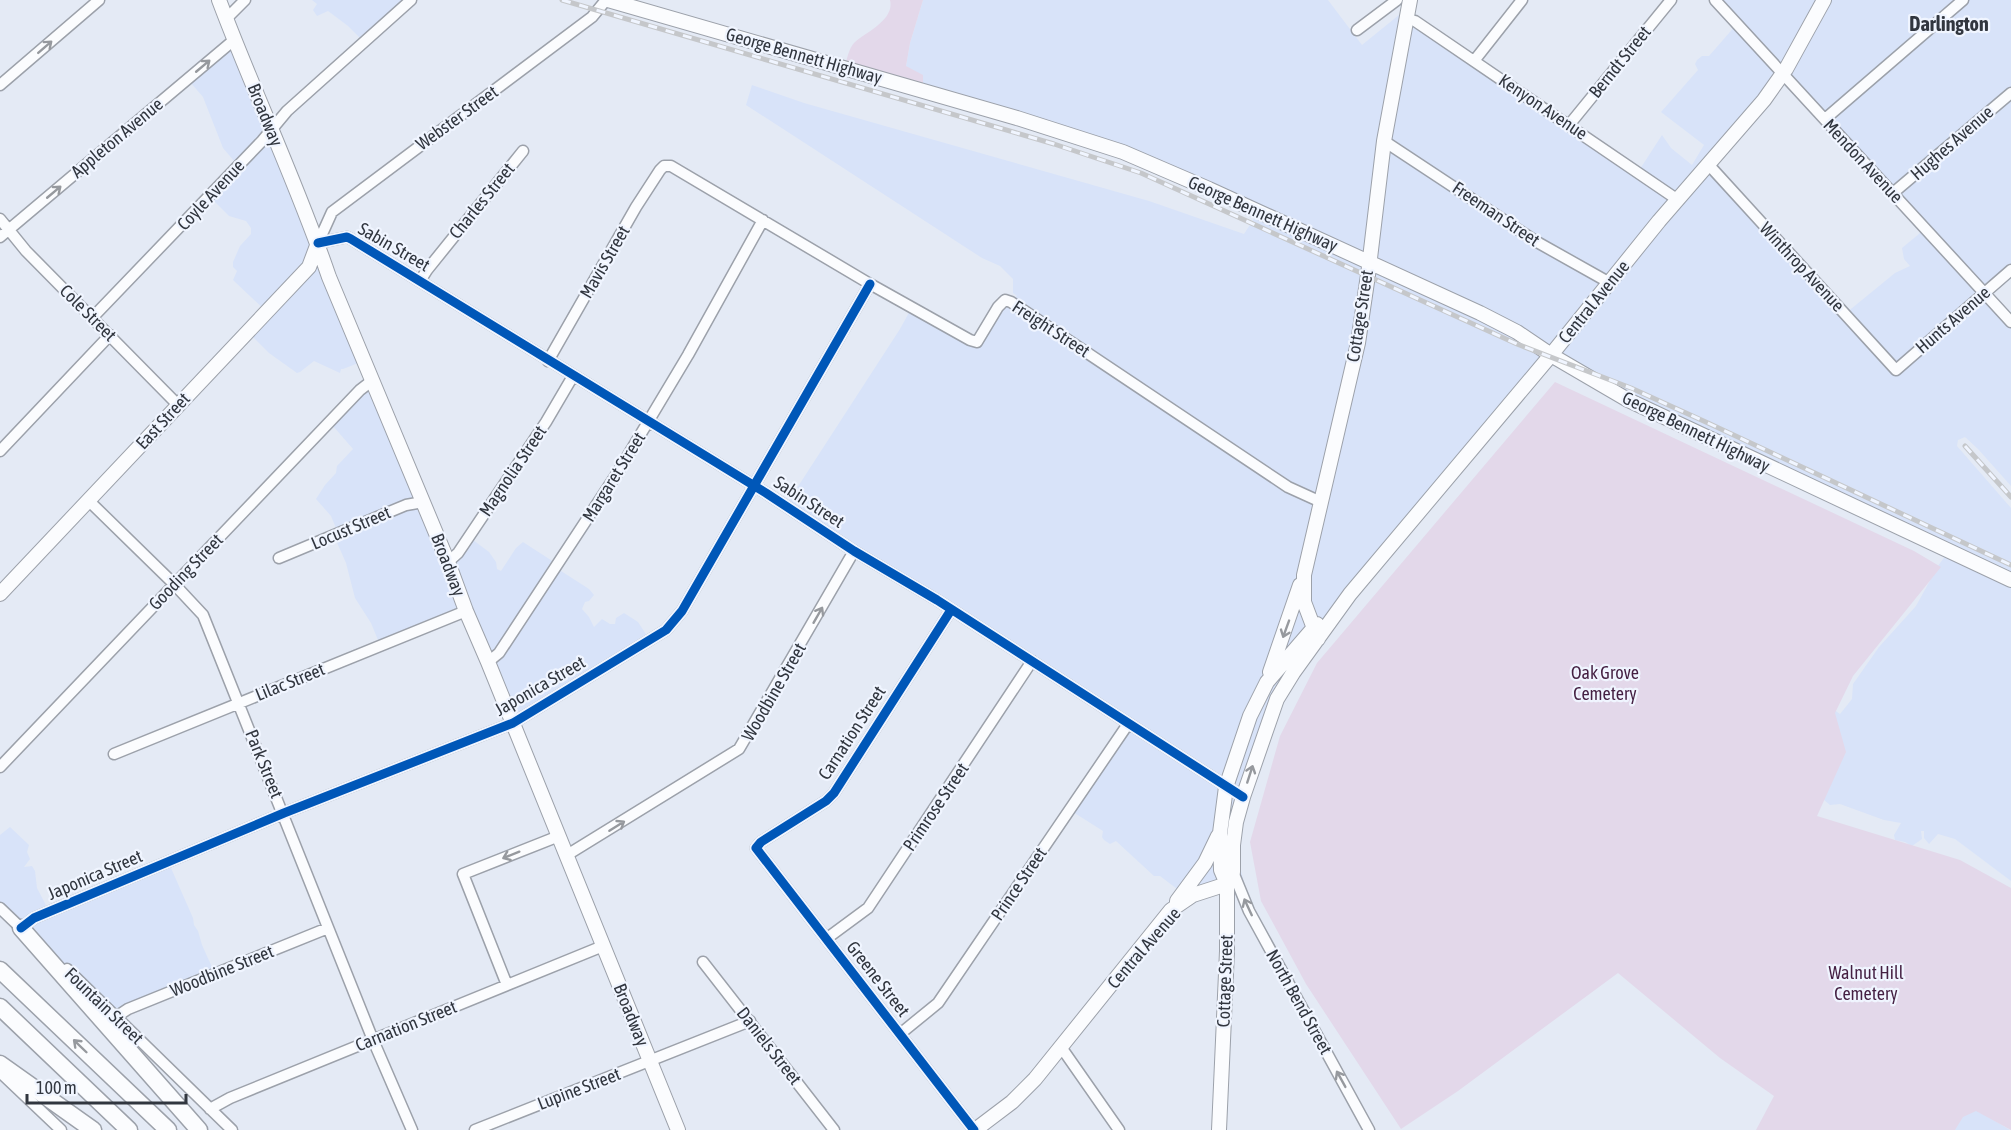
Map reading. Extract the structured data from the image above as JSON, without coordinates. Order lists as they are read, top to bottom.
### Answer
{
  "streets": {
    "main road": [
      "George Bennett Highway",
      "Broadway",
      "Central Avenue",
      "Cottage Street",
      "East Street"
    ],
    "street": [
      "Berndt Street",
      "Kenyon Avenue",
      "Webster Street",
      "Appleton Avenue",
      "Hughes Avenue",
      "Mendon Avenue",
      "Coyle Avenue",
      "Charles Street",
      "Freeman Street",
      "Sabin Street",
      "Mavis Street",
      "Winthrop Avenue",
      "Cole Street",
      "Hunts Avenue",
      "Freight Street",
      "Magnolia Street",
      "Margaret Street",
      "Locust Street",
      "Gooding Street",
      "Lilac Street",
      "Japonica Street",
      "Woodbine Street",
      "Carnation Street",
      "Park Street",
      "Primrose Street",
      "Prince Street",
      "Greene Street",
      "North Bend Street",
      "Fountain Street",
      "Daniels Street",
      "Lupine Street"
    ]
  },
  "crossings": [
    ["George Bennett Highway", "Webster Street"],
    ["George Bennett Highway", "Central Avenue"],
    ["George Bennett Highway", "Cottage Street"],
    ["Berndt Street", "Kenyon Avenue"],
    ["Kenyon Avenue", "Central Avenue"],
    ["Kenyon Avenue", "Cottage Street"],
    ["Broadway", "Webster Street"],
    ["Broadway", "Appleton Avenue"],
    ["Broadway", "Coyle Avenue"],
    ["Broadway", "Sabin Street"],
    ["Broadway", "East Street"],
    ["Broadway", "Magnolia Street"],
    ["Broadway", "Margaret Street"],
    ["Broadway", "Locust Street"],
    ["Broadway", "Gooding Street"],
    ["Broadway", "Lilac Street"],
    ["Broadway", "Japonica Street"],
    ["Broadway", "Woodbine Street"],
    ["Broadway", "Carnation Street"],
    ["Broadway", "Lupine Street"],
    ["Webster Street", "Sabin Street"],
    ["Webster Street", "East Street"],
    ["Appleton Avenue", "Cole Street"],
    ["Hughes Avenue", "Mendon Avenue"],
    ["Mendon Avenue", "Central Avenue"],
    ["Mendon Avenue", "Hunts Avenue"],
    ["Coyle Avenue", "Cole Street"],
    ["Charles Street", "Sabin Street"],
    ["Freeman Street", "Central Avenue"],
    ["Freeman Street", "Cottage Street"],
    ["Sabin Street", "Mavis Street"],
    ["Sabin Street", "Central Avenue"],
    ["Sabin Street", "East Street"],
    ["Sabin Street", "Magnolia Street"],
    ["Sabin Street", "Margaret Street"],
    ["Sabin Street", "Japonica Street"],
    ["Sabin Street", "Woodbine Street"],
    ["Sabin Street", "Carnation Street"],
    ["Sabin Street", "Primrose Street"],
    ["Sabin Street", "Prince Street"],
    ["Mavis Street", "Freight Street"],
    ["Winthrop Avenue", "Central Avenue"],
    ["Winthrop Avenue", "Hunts Avenue"],
    ["Central Avenue", "Cottage Street"],
    ["Central Avenue", "Greene Street"],
    ["Central Avenue", "North Bend Street"],
    ["Cole Street", "East Street"],
    ["Cottage Street", "Freight Street"],
    ["Cottage Street", "North Bend Street"],
    ["Freight Street", "Margaret Street"],
    ["Freight Street", "Japonica Street"],
    ["East Street", "Park Street"],
    ["Gooding Street", "Park Street"],
    ["Lilac Street", "Park Street"],
    ["Japonica Street", "Park Street"],
    ["Japonica Street", "Fountain Street"],
    ["Woodbine Street", "Park Street"],
    ["Woodbine Street", "Fountain Street"],
    ["Carnation Street", "Park Street"],
    ["Carnation Street", "Greene Street"],
    ["Carnation Street", "Fountain Street"],
    ["Primrose Street", "Greene Street"],
    ["Prince Street", "Greene Street"],
    ["Daniels Street", "Lupine Street"]
  ],
  "one_way": ["Appleton Avenue", "Woodbine Street", "North Bend Street"],
  "districts": ["Darlington"],
  "parks": ["Oak Grove Cemetery", "Walnut Hill Cemetery"],
  "scale_bar": "100 m"
}
